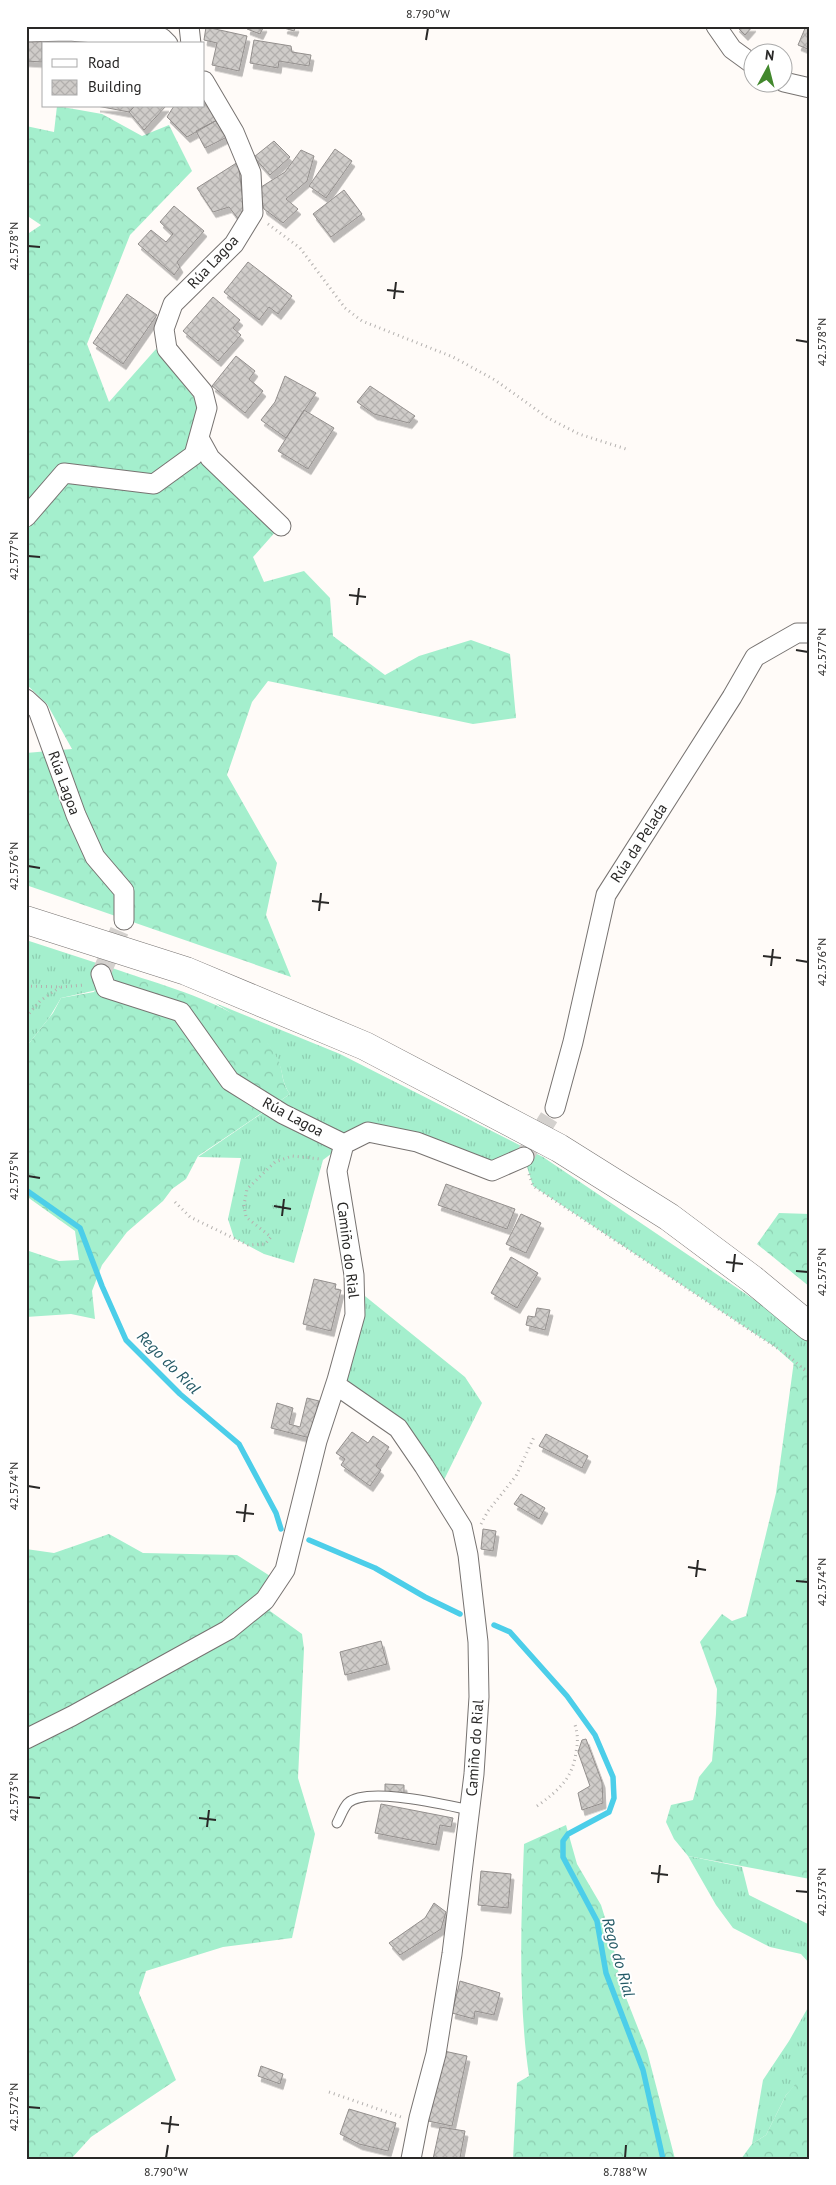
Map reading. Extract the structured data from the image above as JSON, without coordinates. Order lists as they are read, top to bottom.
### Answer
{
  "streets": {
    "street": ["Rúa Lagoa", "Rúa da Pelada", "Camiño do Rial"]
  },
  "crossings": [
    ["Rúa Lagoa", "Camiño do Rial"]
  ],
  "water": ["Rego do Rial"],
  "legend": ["Road", "Building"],
  "north": "top",
  "coordinates": [
    "8.790°W",
    "42.578°N",
    "42.577°N",
    "42.576°N",
    "42.575°N",
    "42.574°N",
    "42.573°N",
    "42.572°N",
    "8.788°W"
  ]
}
